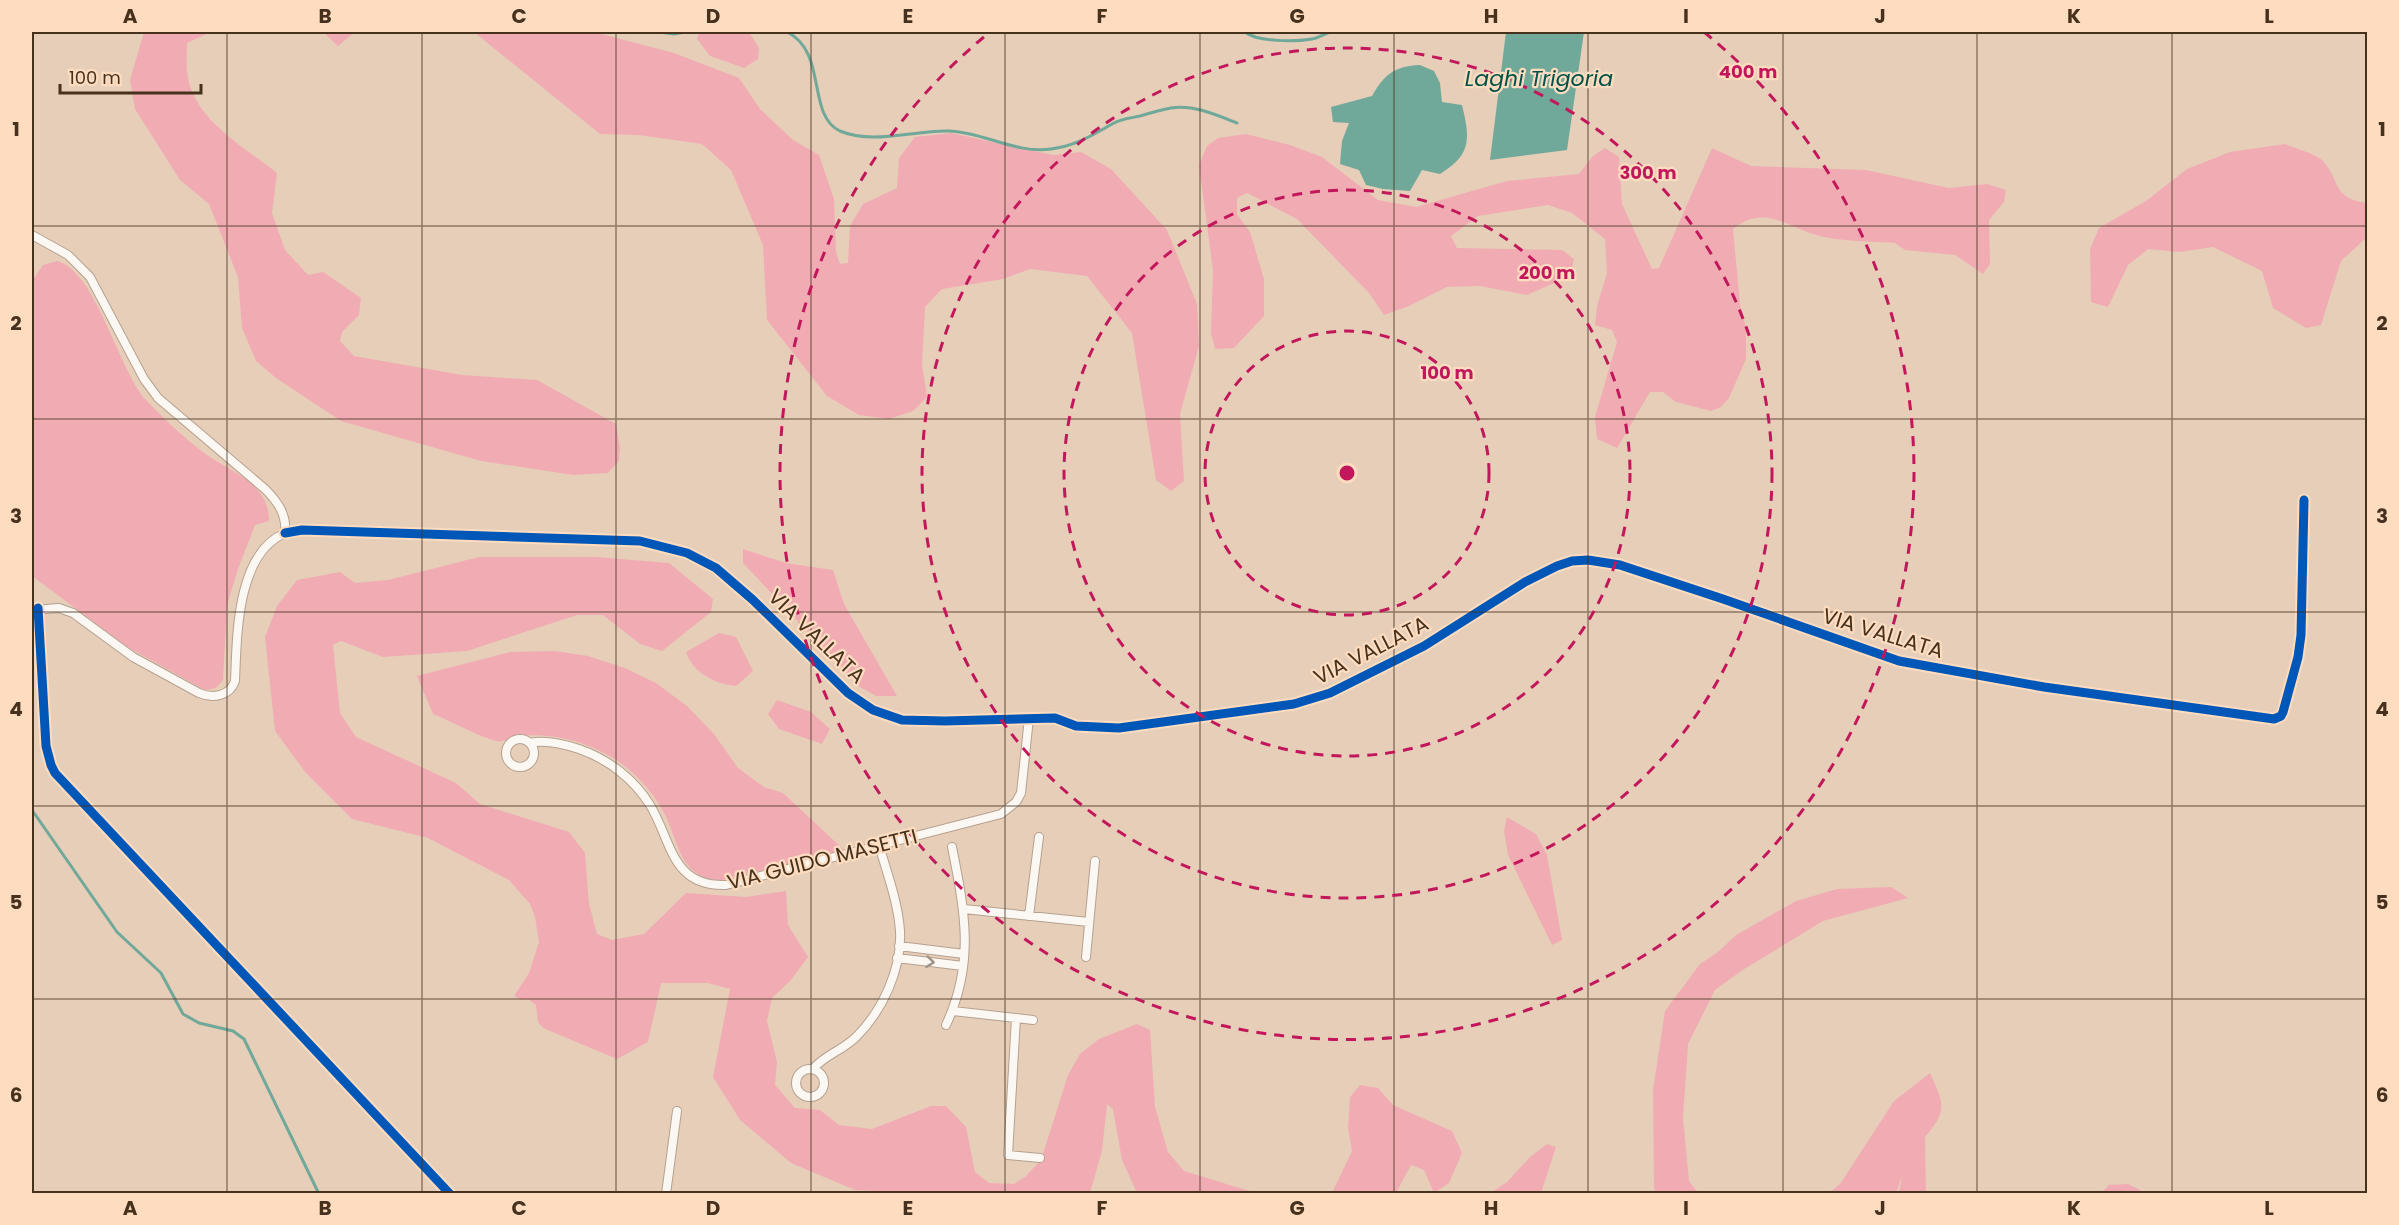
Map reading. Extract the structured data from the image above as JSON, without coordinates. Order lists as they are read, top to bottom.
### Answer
{
  "streets": {
    "street": ["VIA VALLATA", "VIA GUIDO MASETTI"]
  },
  "crossings": [
    ["VIA VALLATA", "VIA GUIDO MASETTI"]
  ],
  "water": ["Laghi Trigoria"],
  "scale_bar": "100 m",
  "grid": {
    "columns": [
      "A",
      "B",
      "C",
      "D",
      "E",
      "F",
      "G",
      "H",
      "I",
      "J",
      "K",
      "L"
    ],
    "rows": [
      "1",
      "2",
      "3",
      "4",
      "5",
      "6"
    ]
  },
  "rings": [
    "400 m",
    "300 m",
    "200 m",
    "100 m"
  ]
}
